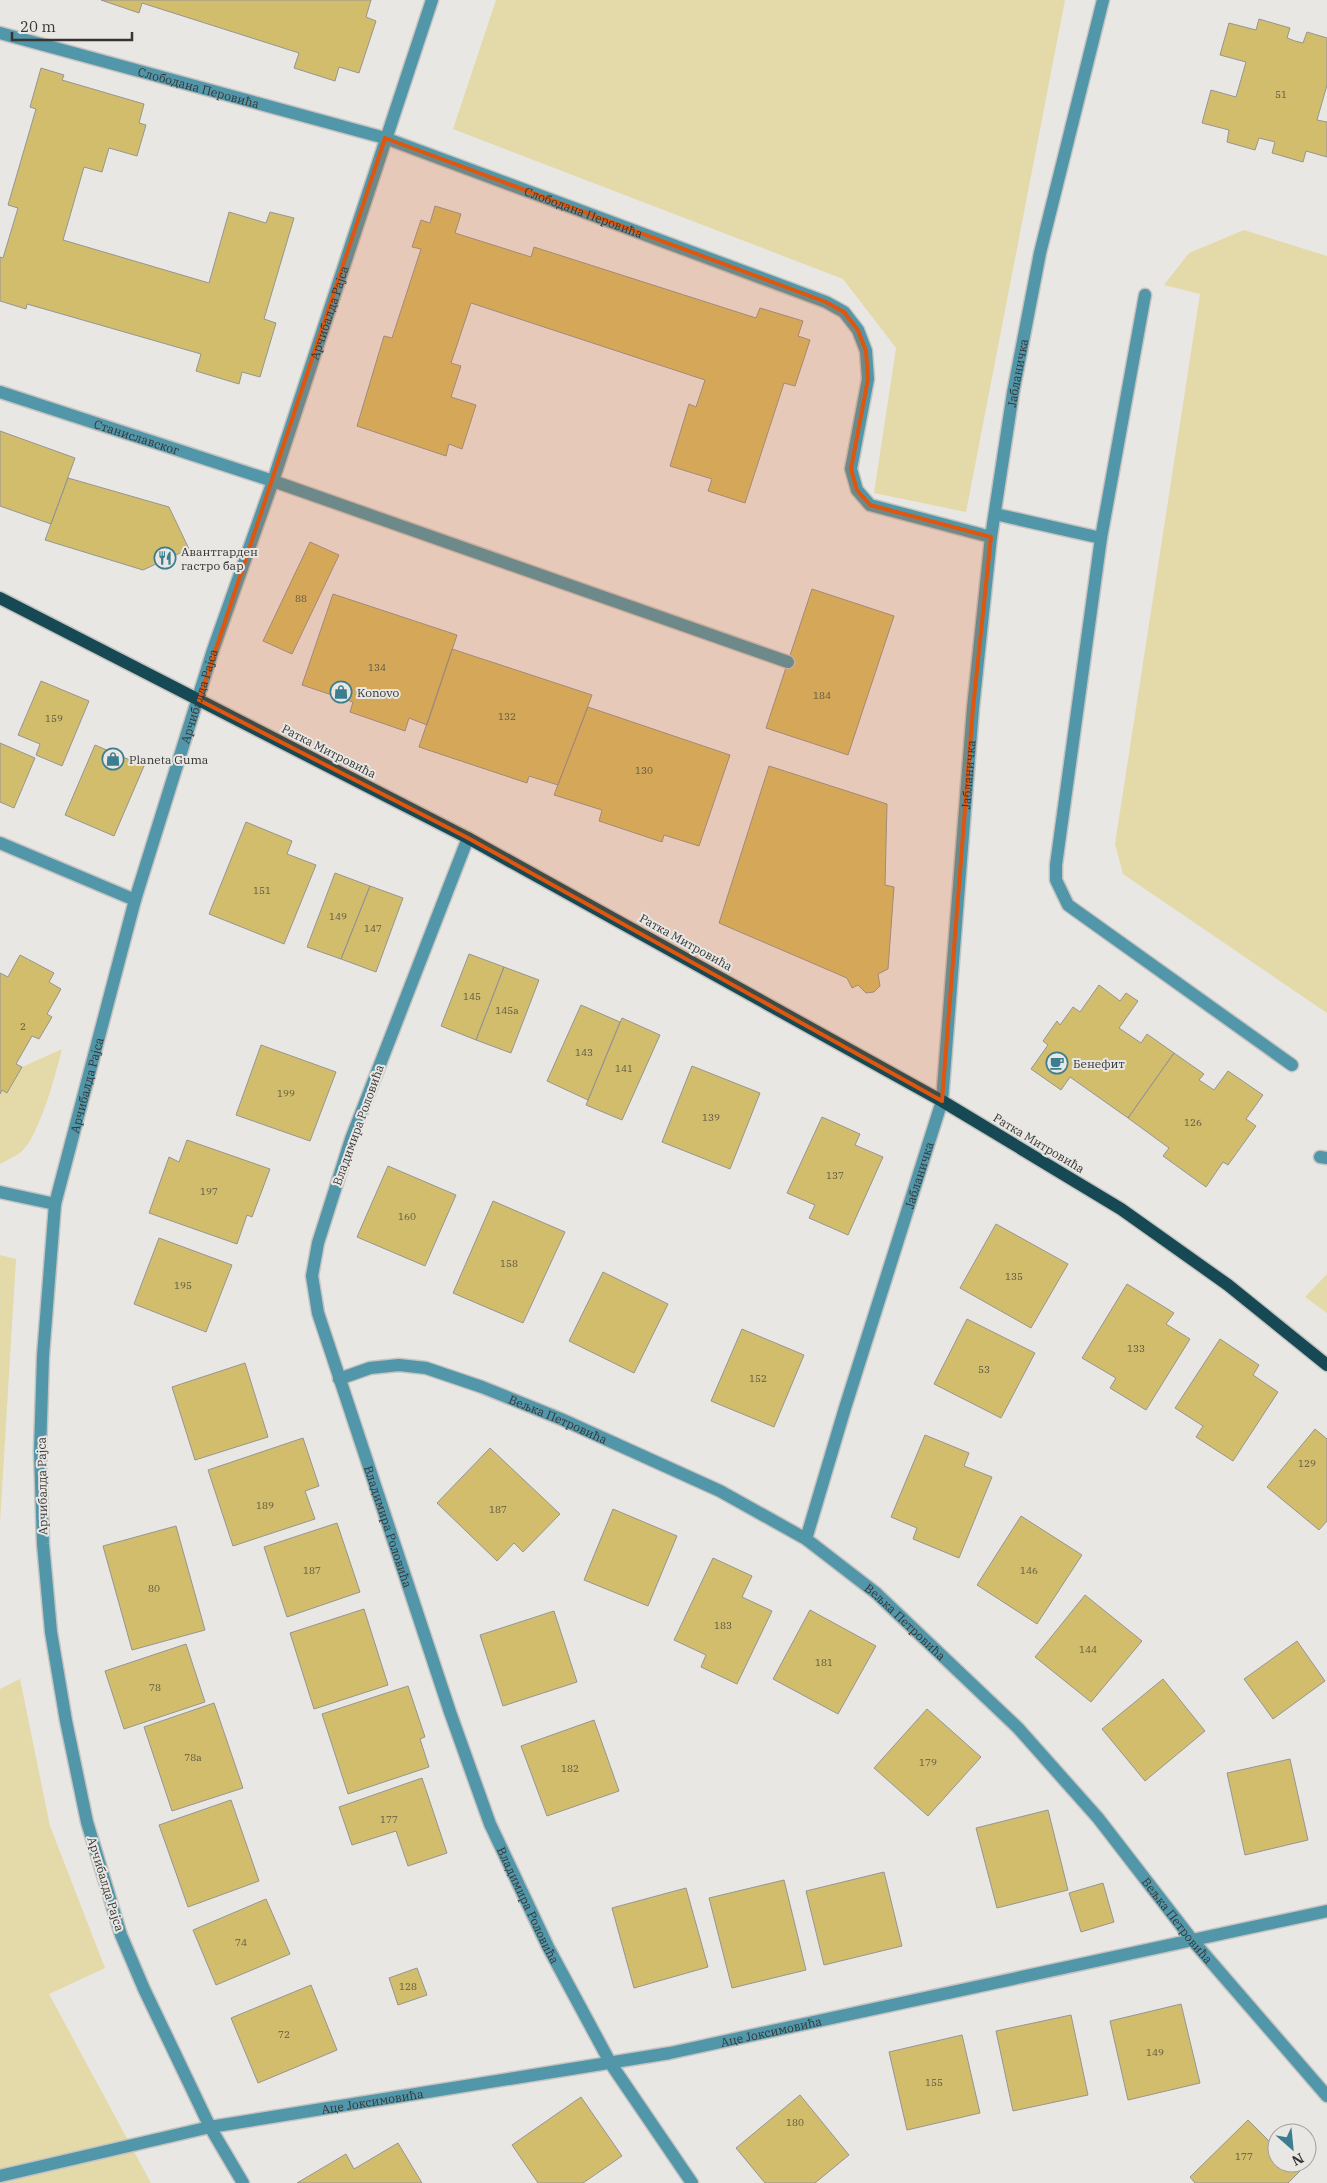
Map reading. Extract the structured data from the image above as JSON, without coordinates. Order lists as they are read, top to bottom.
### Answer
{
  "streets": {
    "main road": ["Ратка Митровића"],
    "street": [
      "Слободана Перовића",
      "Арчибалда Рајса",
      "Јабланичка",
      "Станиславског",
      "Владимира Роловића",
      "Вељка Петровића",
      "Аце Јоксимовића"
    ]
  },
  "crossings": [
    ["Слободана Перовића", "Арчибалда Рајса"],
    ["Слободана Перовића", "Јабланичка"],
    ["Арчибалда Рајса", "Станиславског"],
    ["Арчибалда Рајса", "Ратка Митровића"],
    ["Арчибалда Рајса", "Аце Јоксимовића"],
    ["Јабланичка", "Ратка Митровића"],
    ["Јабланичка", "Вељка Петровића"],
    ["Ратка Митровића", "Владимира Роловића"],
    ["Владимира Роловића", "Вељка Петровића"],
    ["Владимира Роловића", "Аце Јоксимовића"],
    ["Вељка Петровића", "Аце Јоксимовића"]
  ],
  "places": {
    "restaurant": ["Авантгарден гастро бар"],
    "shop": ["Konovo", "Planeta Guma"],
    "cafe": ["Бенефит"]
  },
  "house_numbers": [
    "51",
    "88",
    "134",
    "184",
    "132",
    "159",
    "130",
    "151",
    "149",
    "147",
    "145",
    "145a",
    "2",
    "143",
    "141",
    "199",
    "139",
    "126",
    "137",
    "197",
    "160",
    "158",
    "135",
    "195",
    "133",
    "53",
    "152",
    "129",
    "189",
    "187",
    "187",
    "146",
    "80",
    "183",
    "144",
    "181",
    "78",
    "78a",
    "179",
    "182",
    "177",
    "74",
    "128",
    "72",
    "149",
    "155",
    "180",
    "177"
  ],
  "scale_bar": "20 m",
  "north": "bottom right"
}
